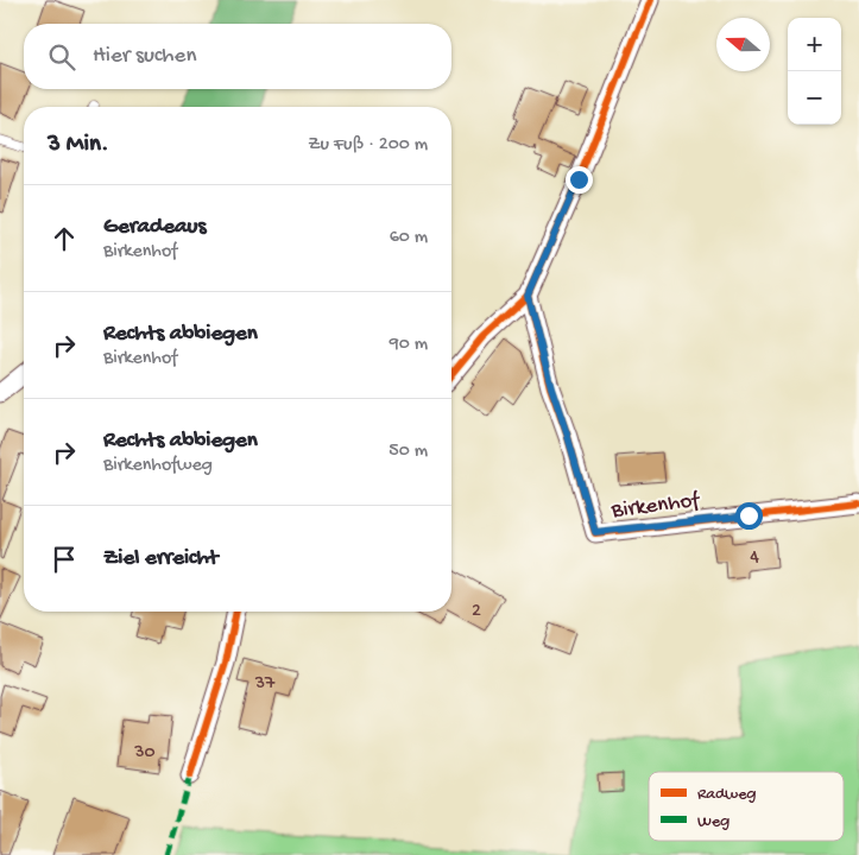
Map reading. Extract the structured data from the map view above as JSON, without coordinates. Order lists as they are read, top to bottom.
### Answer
{
  "streets": {
    "street": ["Birkenhof"]
  },
  "house_numbers": [
    "4",
    "2",
    "37",
    "30"
  ],
  "legend": ["Radweg", "Weg"],
  "north": "left",
  "page": {
    "map_buttons": ["+", "−"],
    "search": "Hier suchen",
    "heading": ["3 Min.", "Zu Fuß · 200 m"],
    "list": [
      ["Geradeaus", "Birkenhof", "60 m"],
      ["Rechts abbiegen", "Birkenhof", "90 m"],
      ["Rechts abbiegen", "Birkenhofweg", "50 m"],
      "Ziel erreicht"
    ]
  }
}
